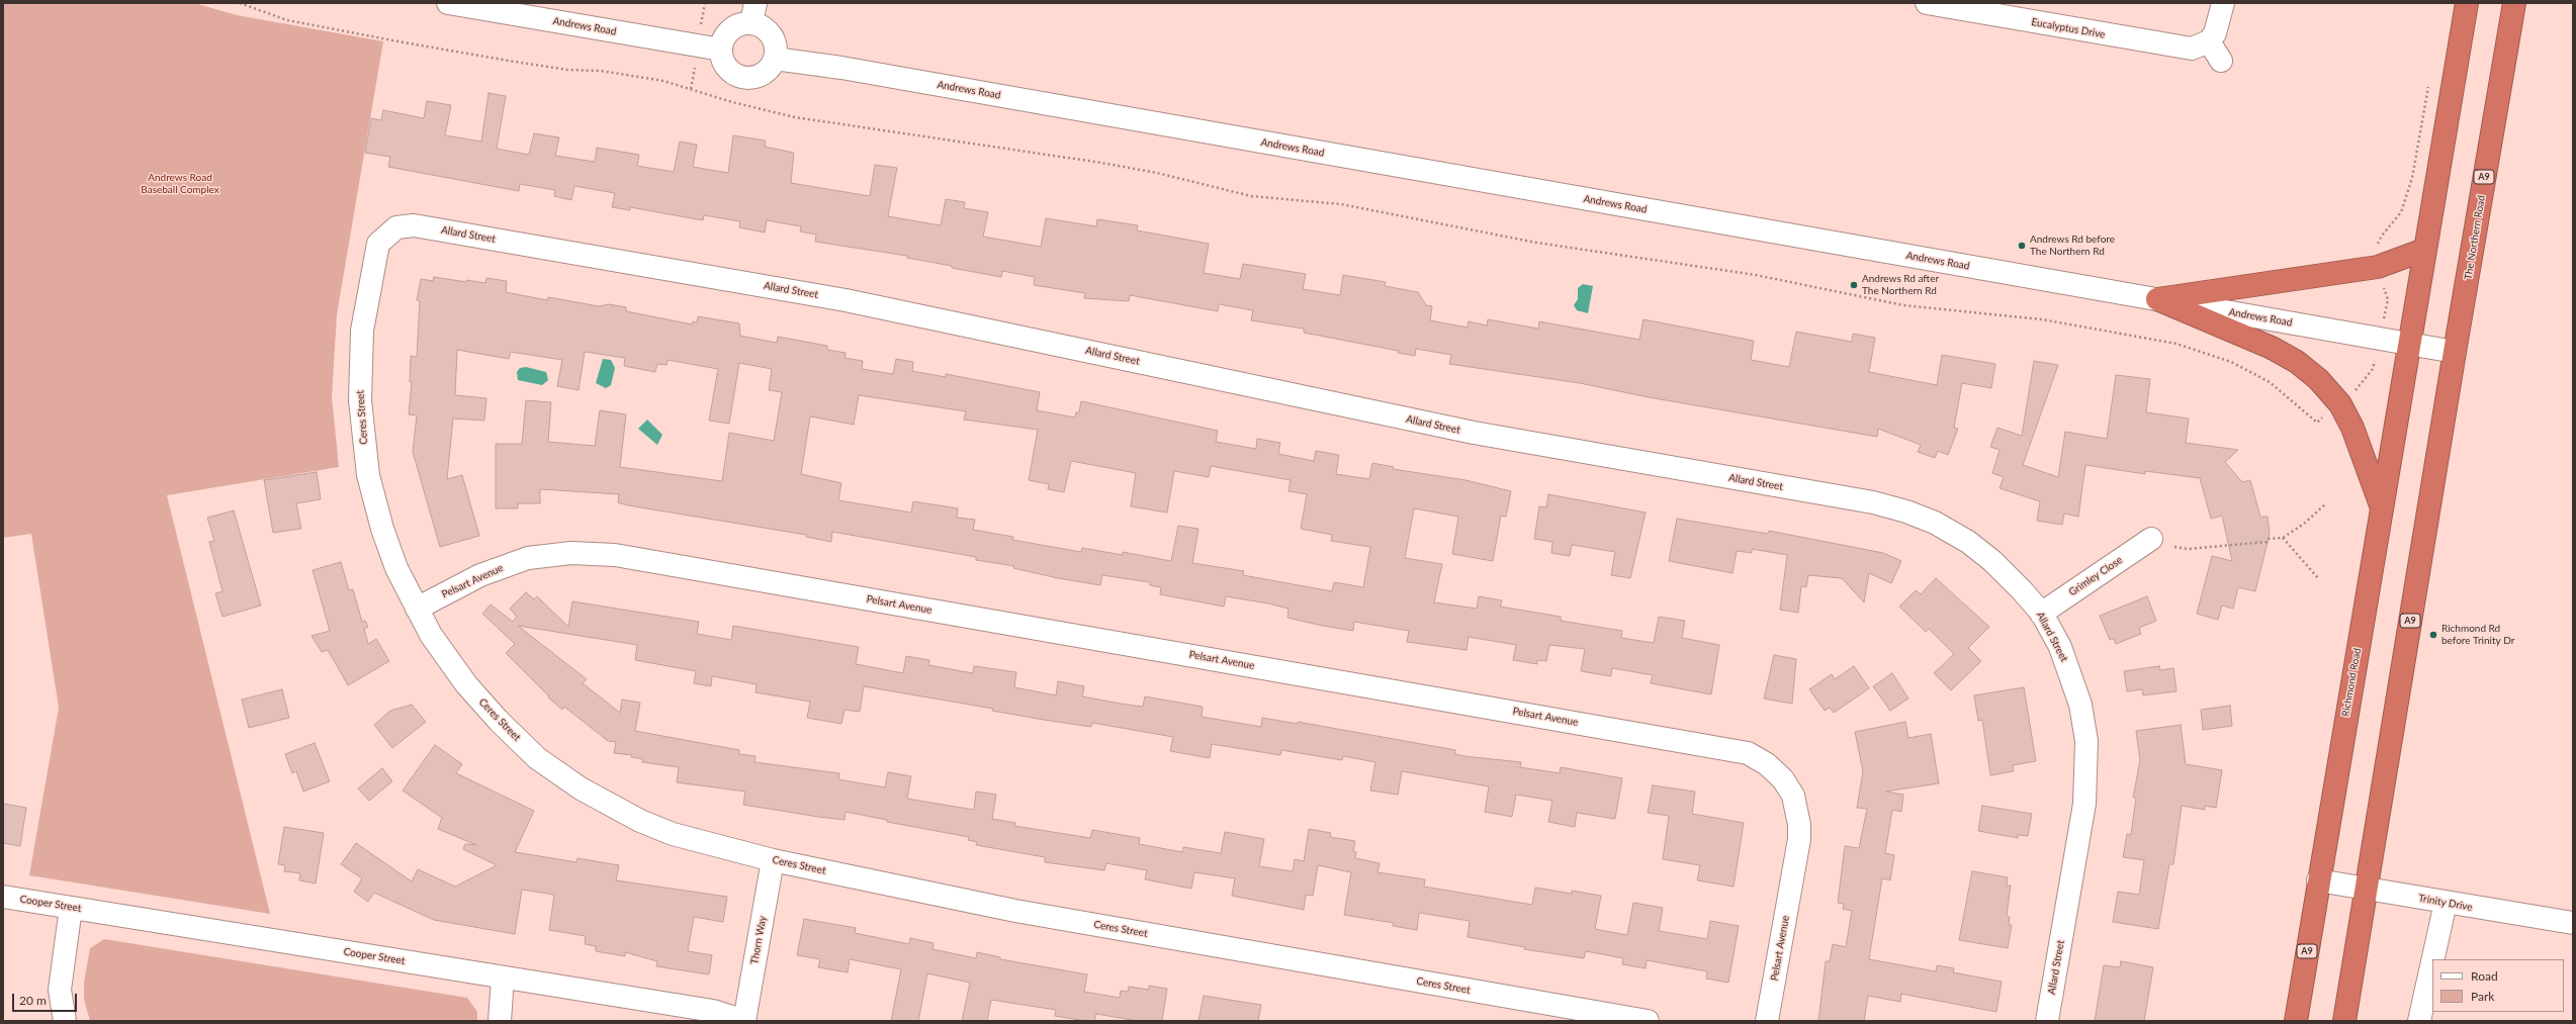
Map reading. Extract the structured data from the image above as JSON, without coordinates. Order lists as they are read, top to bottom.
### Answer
{
  "streets": {
    "highway": ["A9", "The Northern Road", "Richmond Road"],
    "street": [
      "Andrews Road",
      "Eucalyptus Drive",
      "Allard Street",
      "Ceres Street",
      "Grimley Close",
      "Pelsart Avenue",
      "Trinity Drive",
      "Cooper Street",
      "Thorn Way"
    ]
  },
  "crossings": [
    ["Andrews Road", "A9"],
    ["Andrews Road", "The Northern Road"],
    ["Andrews Road", "Richmond Road"],
    ["A9", "The Northern Road"],
    ["A9", "Richmond Road"],
    ["A9", "Trinity Drive"],
    ["Allard Street", "Ceres Street"],
    ["Allard Street", "Grimley Close"],
    ["Ceres Street", "Pelsart Avenue"],
    ["Ceres Street", "Thorn Way"],
    ["Richmond Road", "Trinity Drive"],
    ["Cooper Street", "Thorn Way"]
  ],
  "parks": ["Andrews Road Baseball Complex"],
  "places": ["Andrews Rd before The Northern Rd", "Andrews Rd after The Northern Rd", "Richmond Rd before Trinity Dr"],
  "legend": ["Road", "Park"],
  "scale_bar": "20 m"
}
